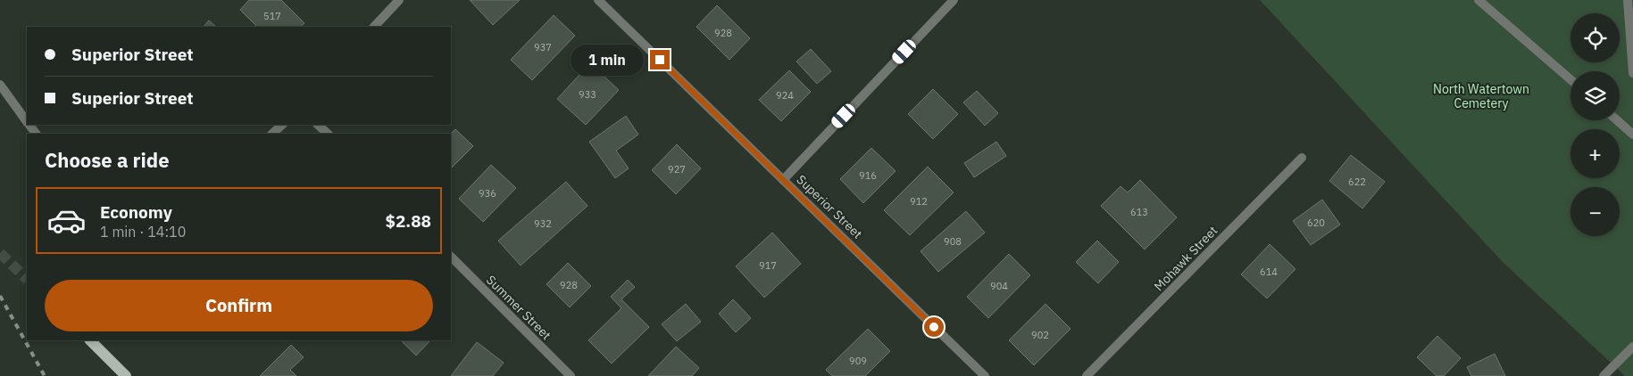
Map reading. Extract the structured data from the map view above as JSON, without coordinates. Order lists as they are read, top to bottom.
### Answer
{
  "streets": {
    "street": ["Superior Street", "Mohawk Street", "Summer Street"]
  },
  "parks": ["North Watertown Cemetery"],
  "house_numbers": [
    "517",
    "928",
    "937",
    "933",
    "924",
    "927",
    "916",
    "622",
    "936",
    "912",
    "613",
    "620",
    "932",
    "908",
    "917",
    "614",
    "928",
    "904",
    "902",
    "909"
  ],
  "page": {
    "map_buttons": ["+", "−"],
    "banner": ["Superior Street", "Superior Street"],
    "bubble": "1 min",
    "heading": "Choose a ride",
    "list": [
      {
        "name": "Economy",
        "note": "1 min · 14:10",
        "value": "$2.88"
      }
    ],
    "buttons": "Confirm"
  }
}
